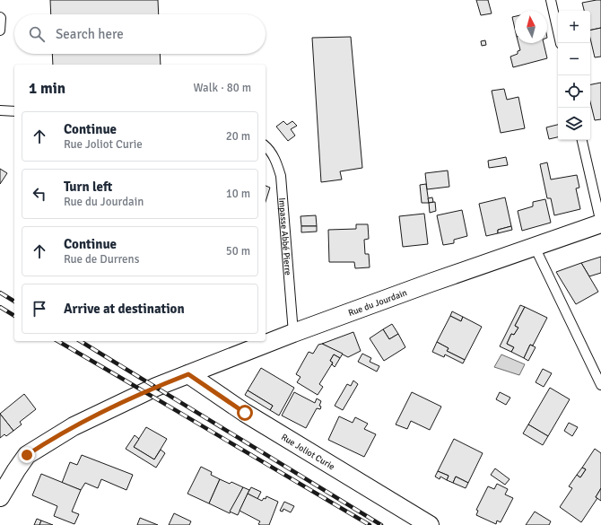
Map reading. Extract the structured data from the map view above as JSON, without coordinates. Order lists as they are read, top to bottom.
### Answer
{
  "streets": {
    "street": ["Rue du Jourdain", "Rue Joliot Curie"],
    "lane": ["Impasse Abbé Pierre"]
  },
  "crossings": [
    ["Impasse Abbé Pierre", "Rue du Jourdain"],
    ["Rue du Jourdain", "Rue Joliot Curie"]
  ],
  "north": "top",
  "page": {
    "map_buttons": ["+", "−"],
    "search": "Search here",
    "heading": ["1 min", "Walk · 80 m"],
    "list": [
      ["Continue", "Rue Joliot Curie", "20 m"],
      ["Turn left", "Rue du Jourdain", "10 m"],
      ["Continue", "Rue de Durrens", "50 m"],
      "Arrive at destination"
    ]
  }
}
